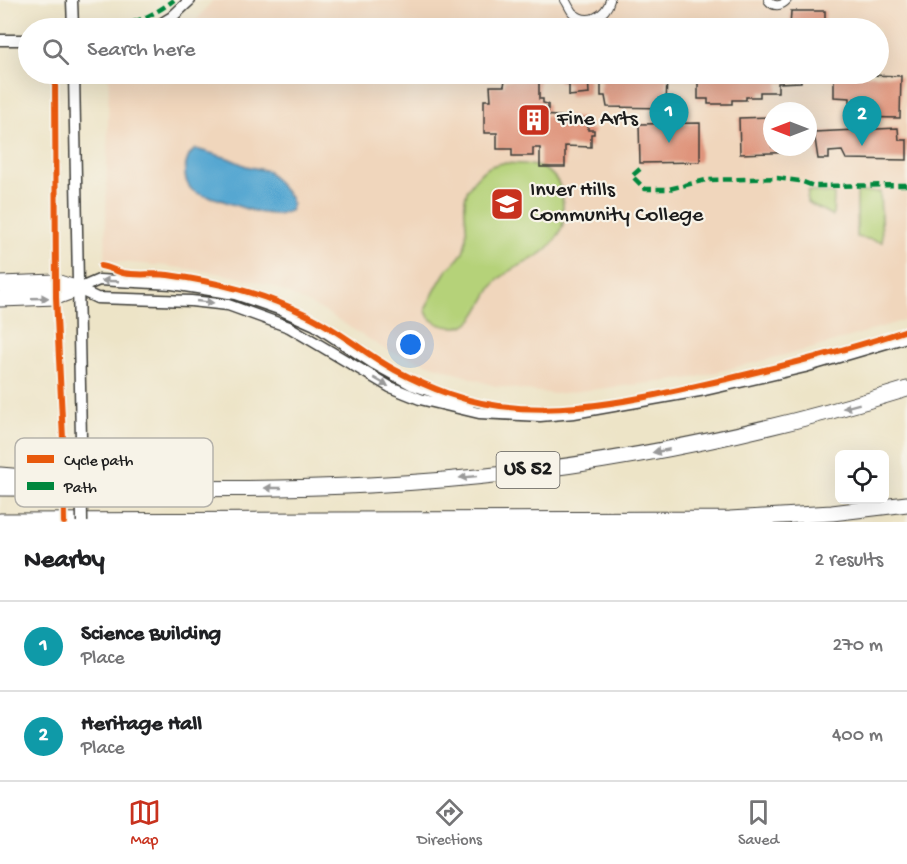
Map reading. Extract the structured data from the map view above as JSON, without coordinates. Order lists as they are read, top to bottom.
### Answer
{
  "streets": {
    "highway": ["US 52"]
  },
  "places": {
    "building": ["Fine Arts"],
    "school or university": ["Inver Hills Community College"]
  },
  "legend": ["Cycle path", "Path"],
  "north": "left",
  "page": {
    "search": "Search here",
    "pins": ["1", "2"],
    "heading": ["Nearby", "2 results"],
    "list": [
      {
        "mark": "1",
        "name": "Science Building",
        "note": "Place",
        "value": "270 m"
      },
      {
        "mark": "2",
        "name": "Heritage Hall",
        "note": "Place",
        "value": "400 m"
      }
    ],
    "nav": ["Map", "Directions", "Saved"]
  }
}
